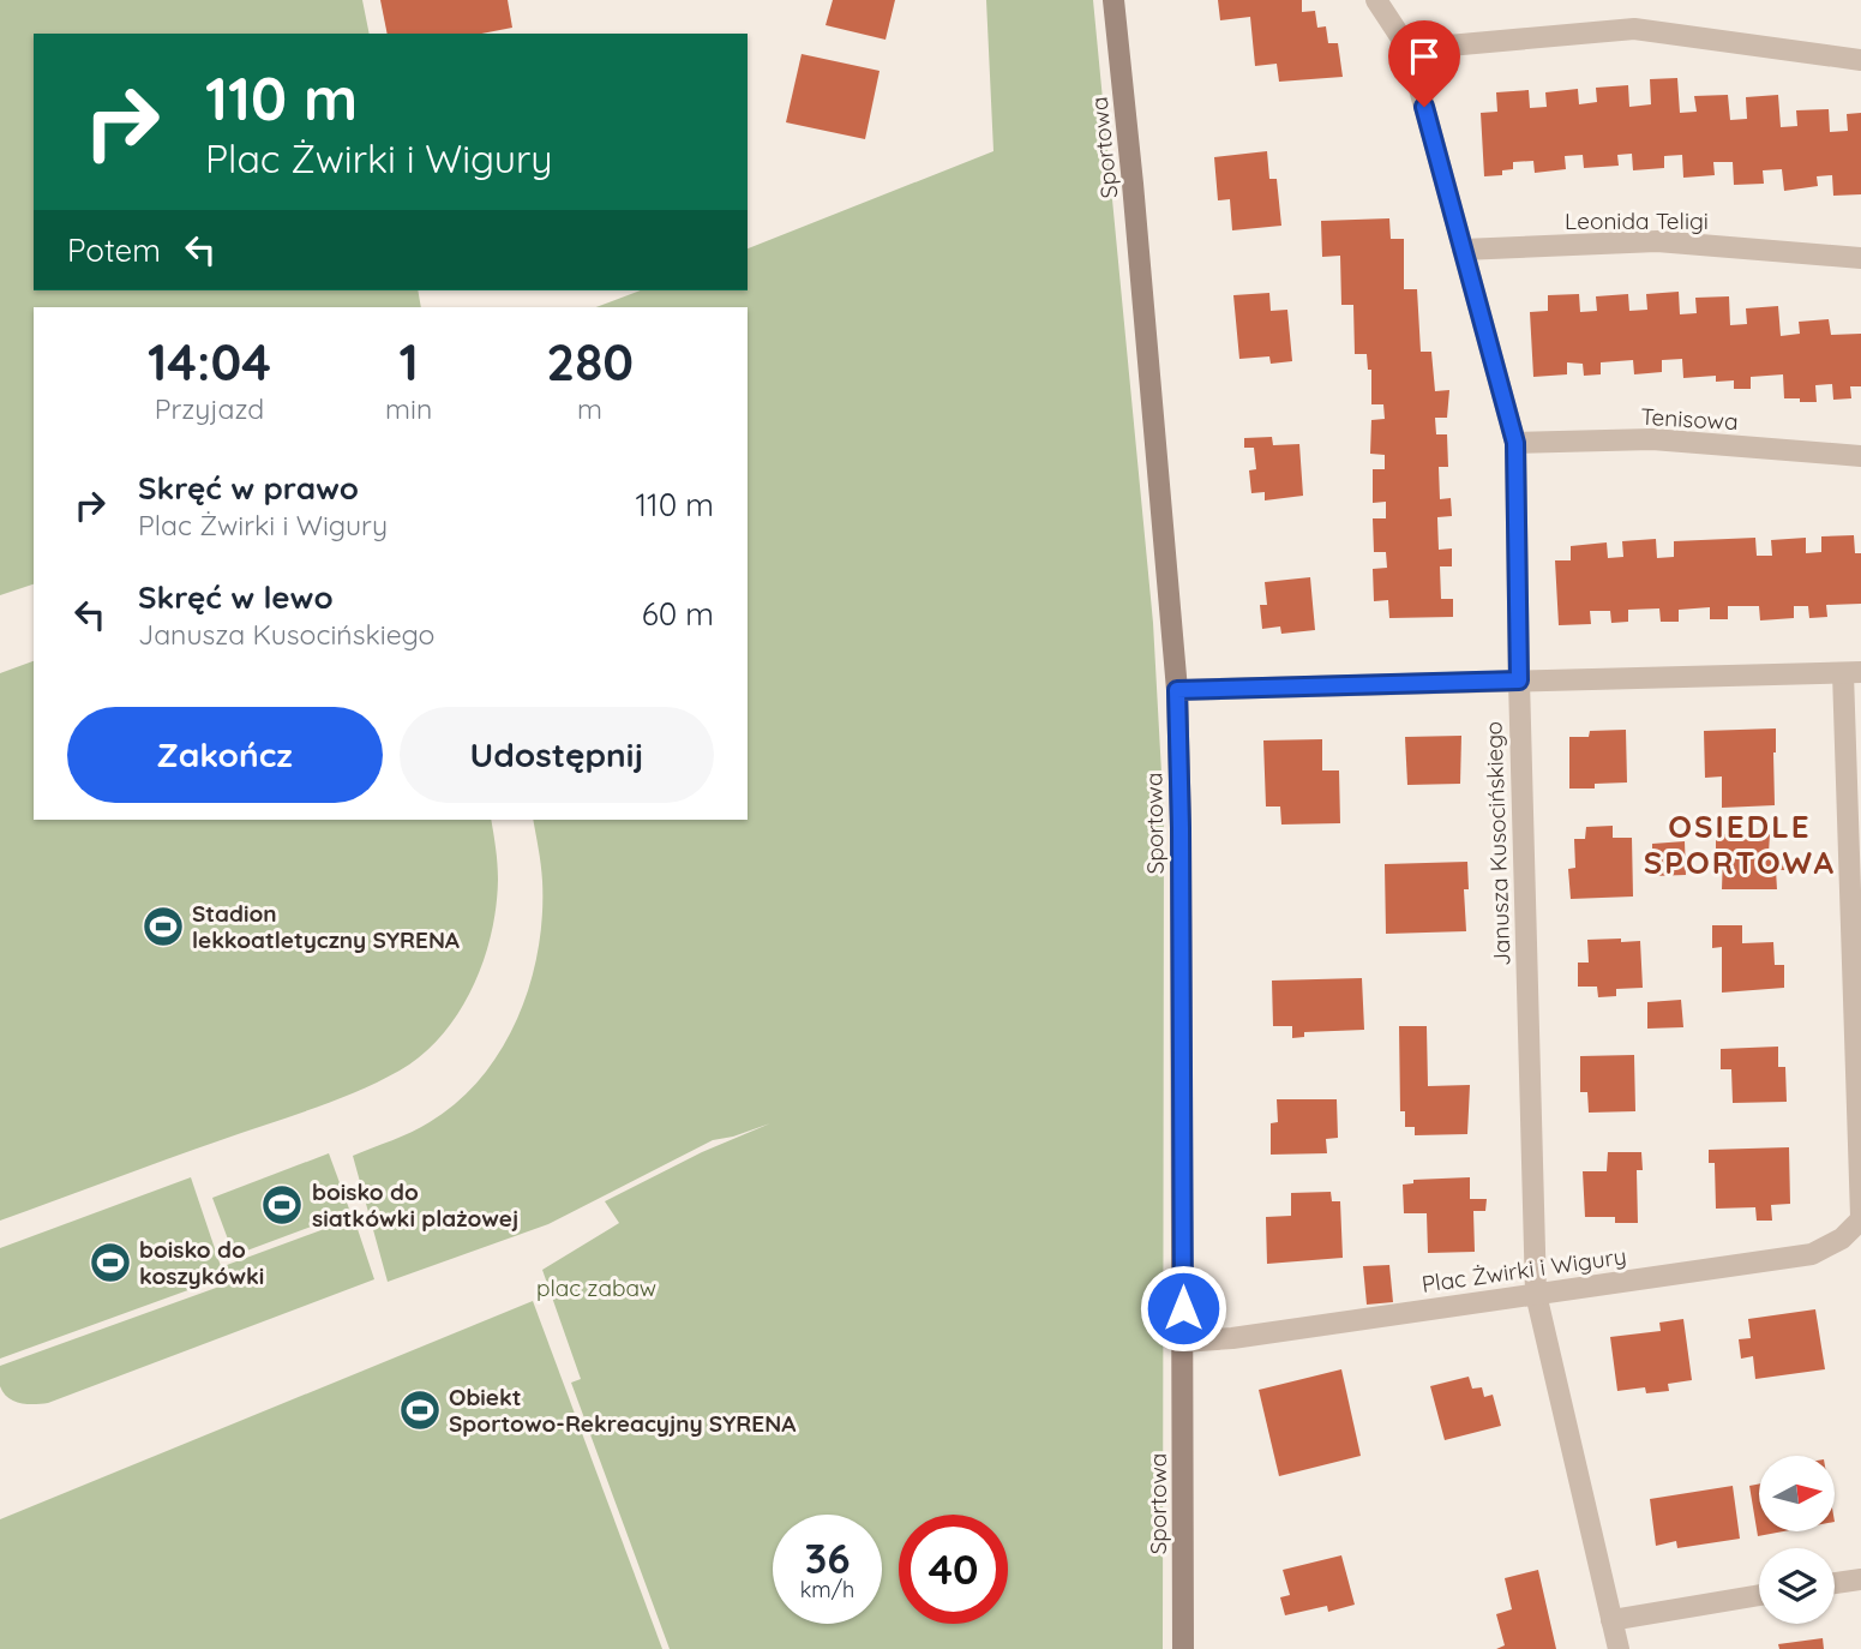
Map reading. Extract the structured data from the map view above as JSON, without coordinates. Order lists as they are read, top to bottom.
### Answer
{
  "streets": {
    "street": [
      "Sportowa",
      "Leonida Teligi",
      "Tenisowa",
      "Janusza Kusocińskiego",
      "Plac Żwirki i Wigury"
    ]
  },
  "crossings": [
    ["Sportowa", "Plac Żwirki i Wigury"],
    ["Leonida Teligi", "Janusza Kusocińskiego"],
    ["Tenisowa", "Janusza Kusocińskiego"],
    ["Janusza Kusocińskiego", "Plac Żwirki i Wigury"]
  ],
  "districts": ["OSIEDLE SPORTOWA"],
  "parks": ["plac zabaw"],
  "places": {
    "sports": [
      "Stadion lekkoatletyczny SYRENA",
      "boisko do siatkówki plażowej",
      "boisko do koszykówki",
      "Obiekt Sportowo-Rekreacyjny SYRENA"
    ]
  },
  "north": "right",
  "page": {
    "turn": ["110 m", "Plac Żwirki i Wigury"],
    "then": "Potem",
    "eta": [
      "14:04",
      "Przyjazd",
      "1",
      "min",
      "280",
      "m"
    ],
    "list": [
      {
        "name": "Skręć w prawo",
        "note": "Plac Żwirki i Wigury",
        "value": "110 m"
      },
      {
        "name": "Skręć w lewo",
        "note": "Janusza Kusocińskiego",
        "value": "60 m"
      }
    ],
    "buttons": ["Zakończ", "Udostępnij"],
    "speed": "36 km/h",
    "limit": "40"
  }
}
